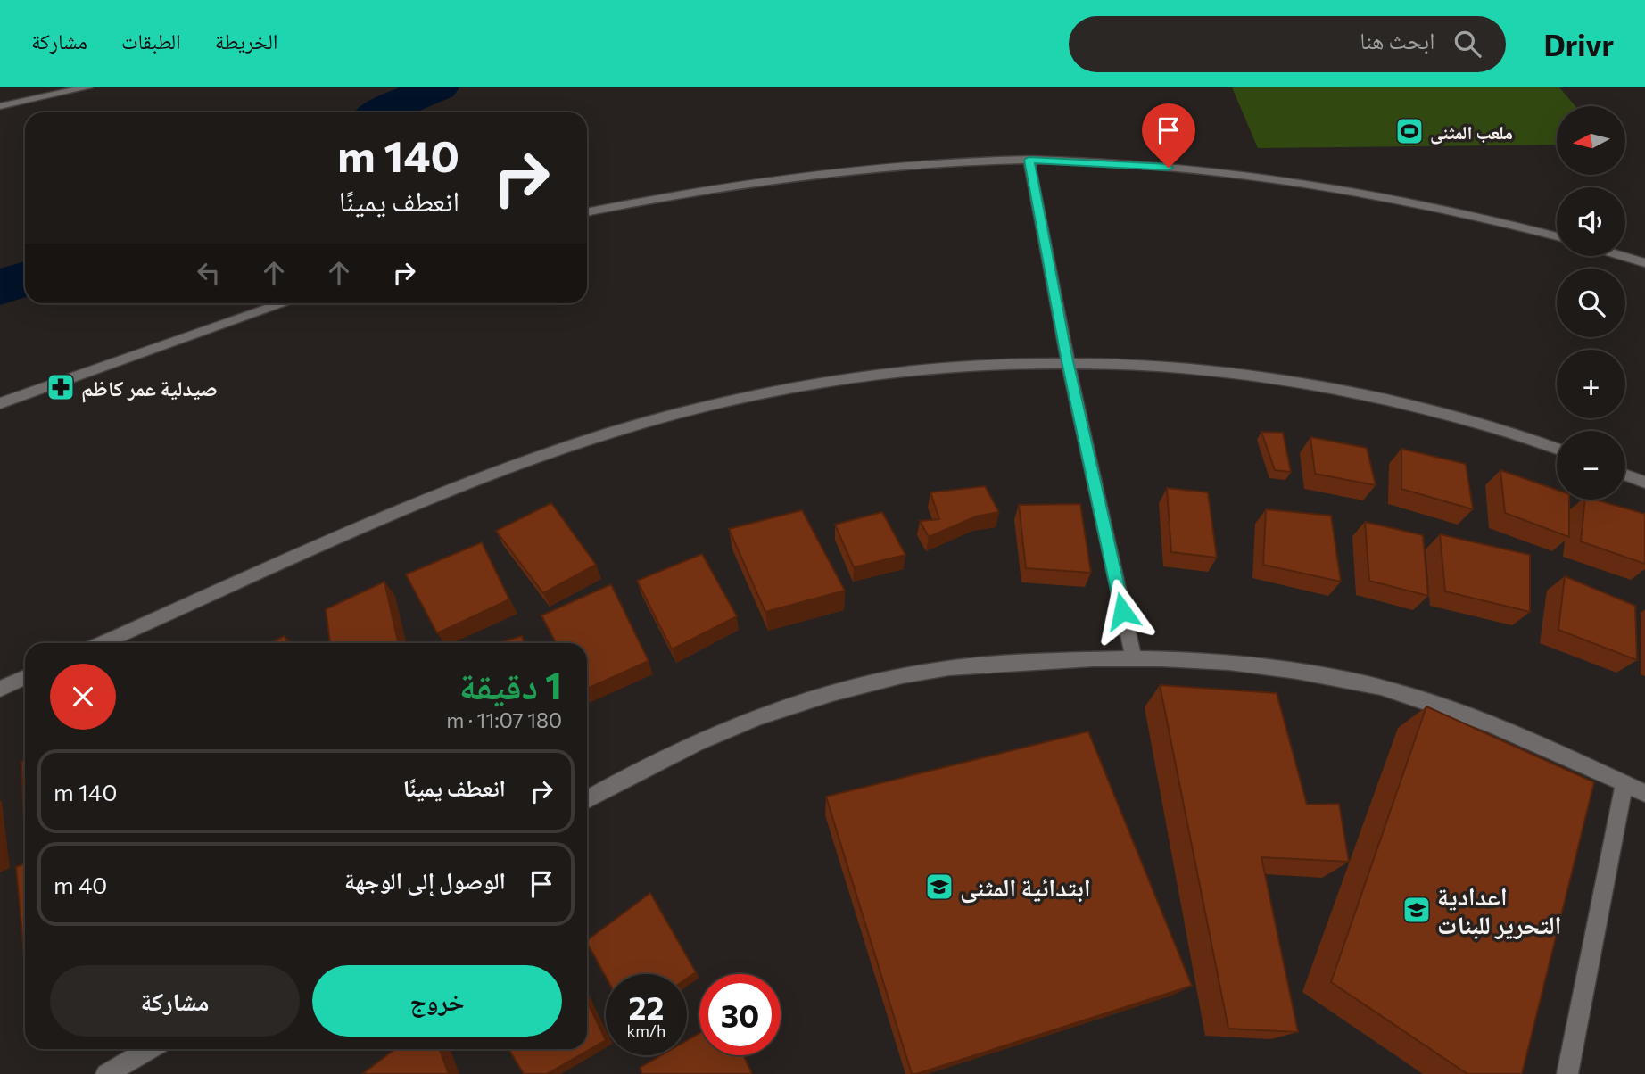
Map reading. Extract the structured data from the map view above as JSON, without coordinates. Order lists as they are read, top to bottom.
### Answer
{
  "places": {
    "sports": ["ملعب المثنى"],
    "pharmacy": ["صيدلية عمر كاظم"],
    "school or university": ["ابتدائية المثنى", "اعدادية التحرير للبنات"]
  },
  "north": "left",
  "page": {
    "header": "Drivr",
    "search": "ابحث هنا",
    "nav": ["الخريطة", "الطبقات", "مشاركة"],
    "map_buttons": ["+", "−"],
    "turn": ["140 m", "انعطف يمينًا"],
    "heading": ["1 دقيقة", "180 m · 11:07"],
    "list": [
      {
        "name": "انعطف يمينًا",
        "value": "140 m"
      },
      {
        "name": "الوصول إلى الوجهة",
        "value": "40 m"
      }
    ],
    "buttons": ["خروج", "مشاركة"],
    "speed": "22 km/h",
    "limit": "30"
  }
}
